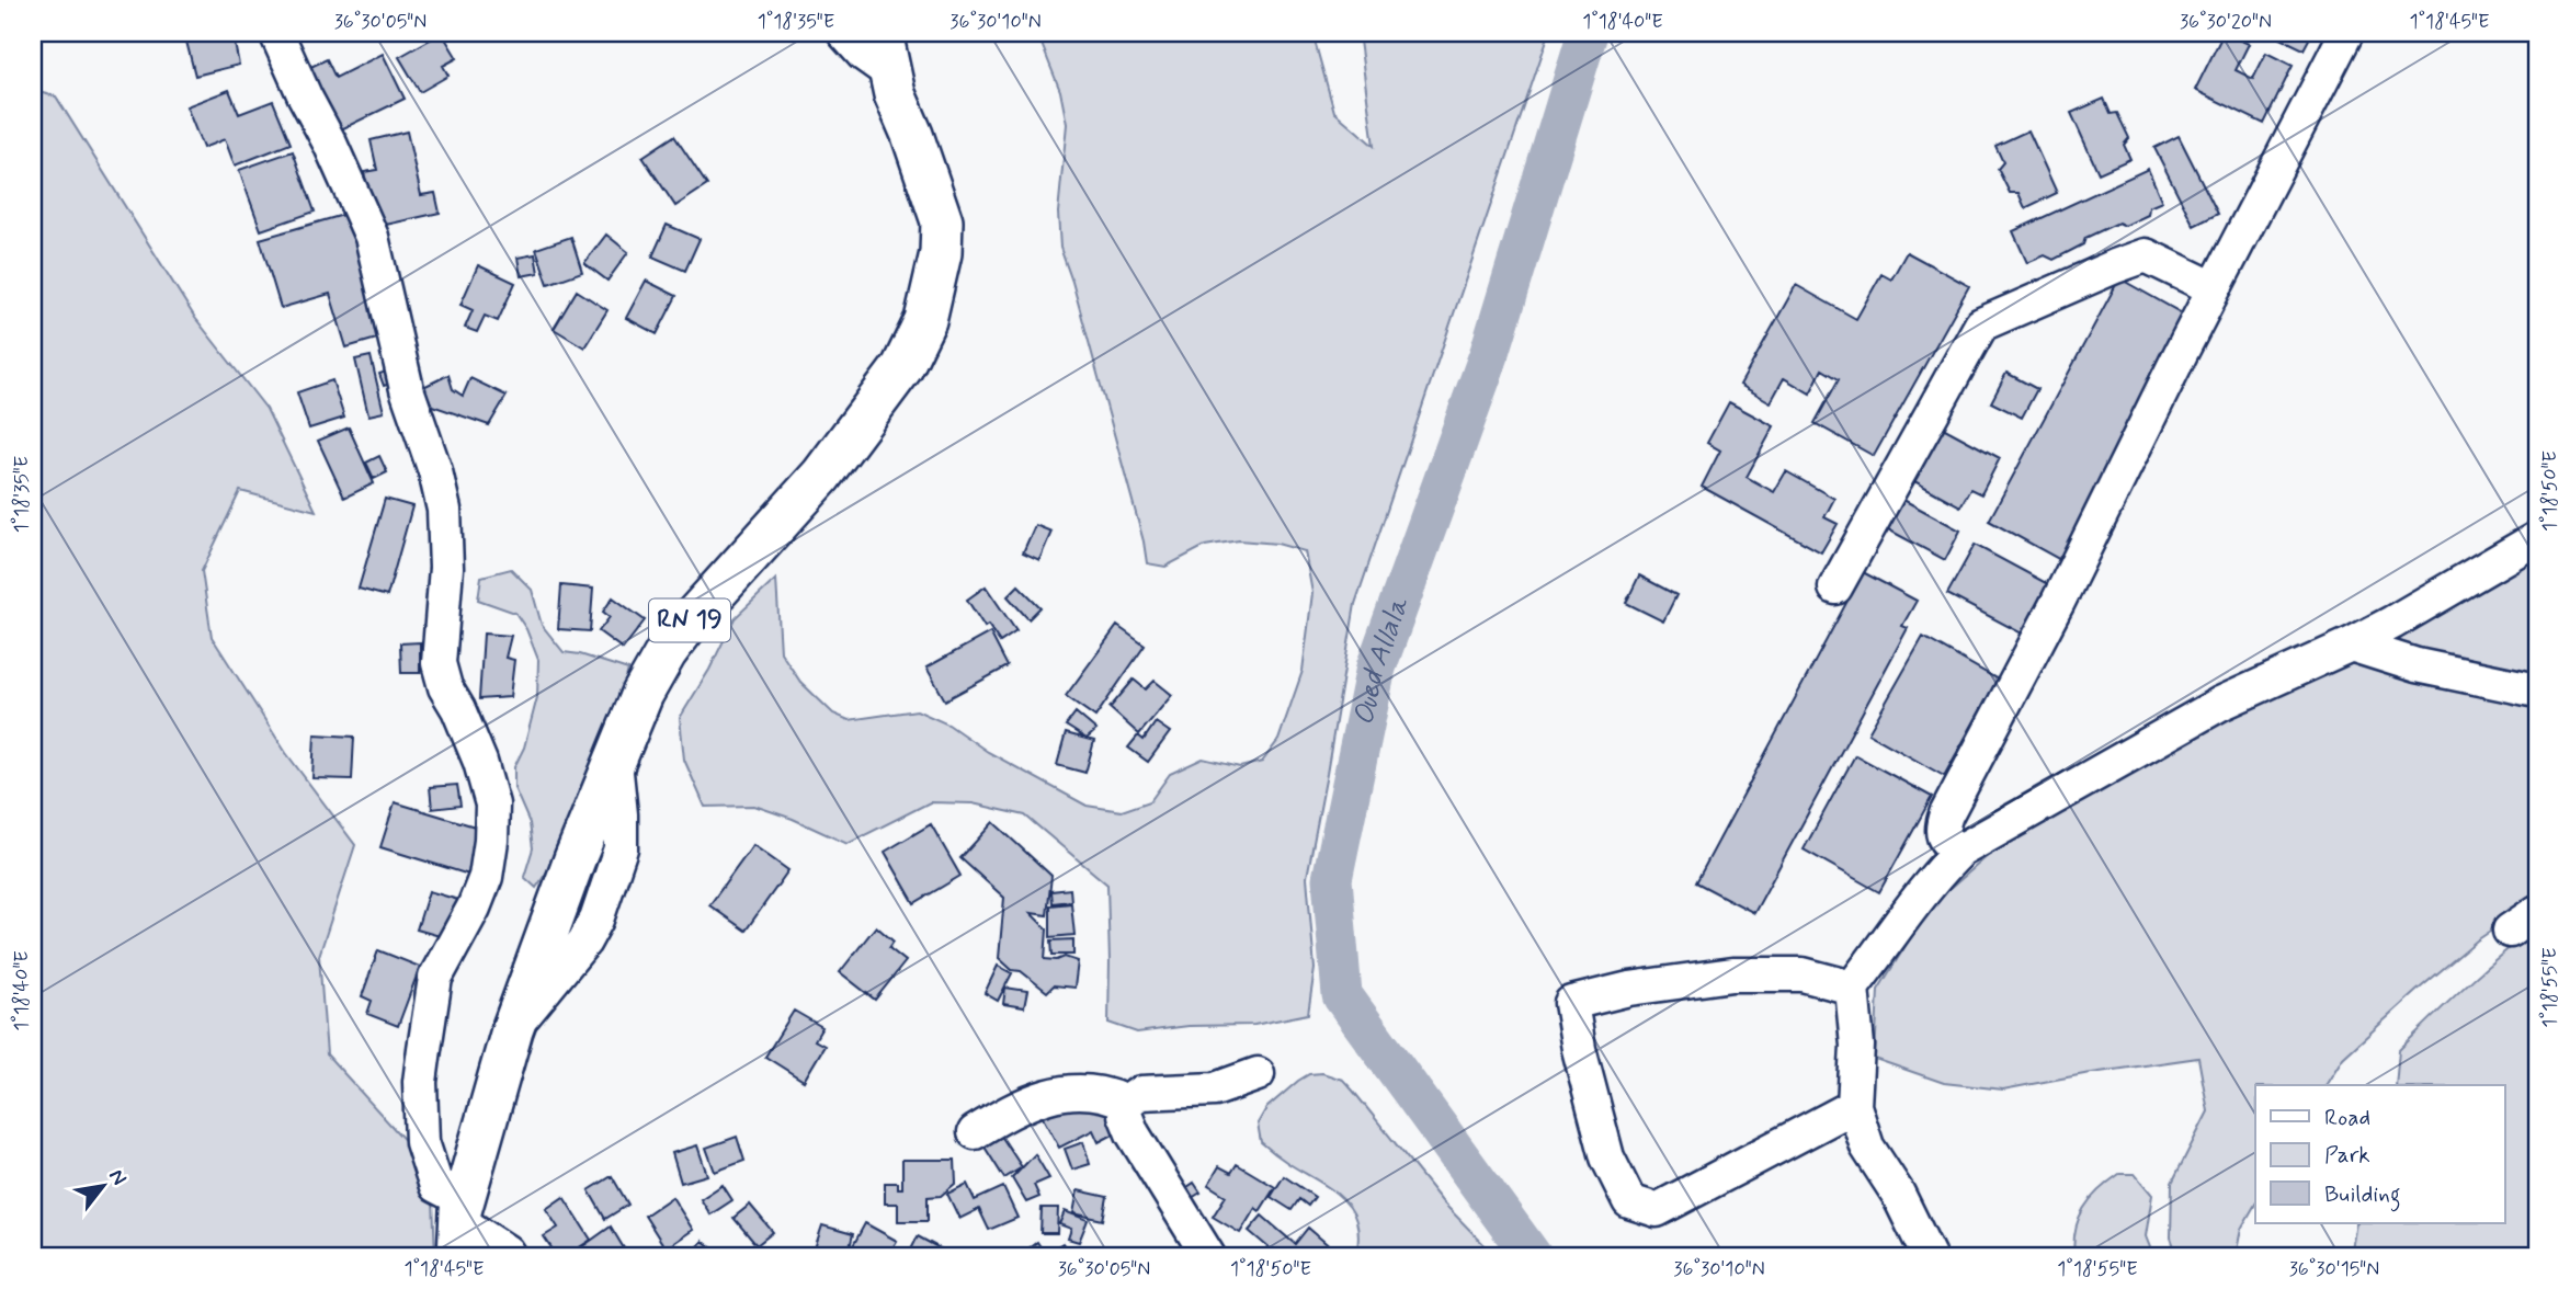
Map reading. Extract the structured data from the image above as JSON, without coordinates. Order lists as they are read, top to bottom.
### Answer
{
  "streets": {
    "main road": ["RN 19"]
  },
  "water": ["Oued Allala"],
  "legend": ["Road", "Park", "Building"],
  "north": "top right",
  "coordinates": [
    "36°30'05\"N",
    "1°18'35\"E",
    "36°30'10\"N",
    "1°18'40\"E",
    "36°30'20\"N",
    "1°18'45\"E",
    "1°18'50\"E",
    "1°18'55\"E",
    "36°30'15\"N"
  ]
}
